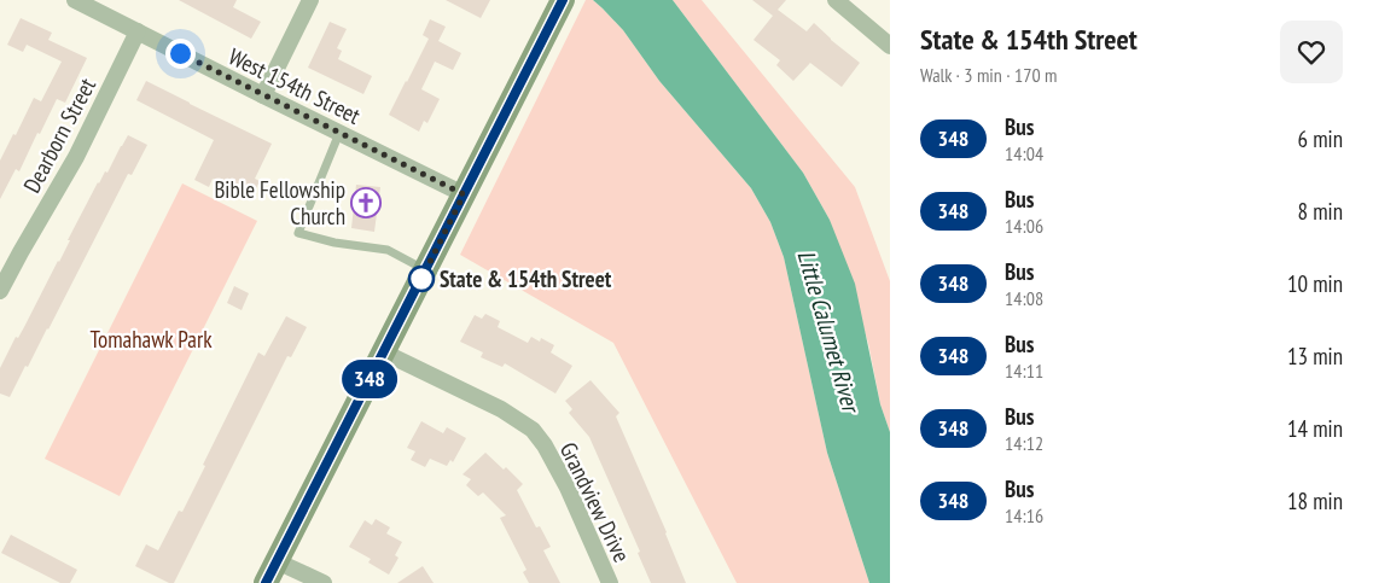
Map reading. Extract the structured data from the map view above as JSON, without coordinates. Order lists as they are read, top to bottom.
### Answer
{
  "streets": {
    "street": ["West 154th Street", "Dearborn Street", "Grandview Drive"]
  },
  "crossings": [
    ["West 154th Street", "Dearborn Street"]
  ],
  "water": ["Little Calumet River"],
  "parks": ["Tomahawk Park"],
  "places": {
    "church": ["Bible Fellowship Church"],
    "other": ["State & 154th Street"]
  },
  "lines": ["bus line 348"],
  "page": {
    "on_map": "348",
    "heading": ["State & 154th Street", "Walk · 3 min · 170 m"],
    "list": [
      {
        "mark": "348",
        "name": "Bus",
        "note": "14:04",
        "value": "6 min"
      },
      {
        "mark": "348",
        "name": "Bus",
        "note": "14:06",
        "value": "8 min"
      },
      {
        "mark": "348",
        "name": "Bus",
        "note": "14:08",
        "value": "10 min"
      },
      {
        "mark": "348",
        "name": "Bus",
        "note": "14:11",
        "value": "13 min"
      },
      {
        "mark": "348",
        "name": "Bus",
        "note": "14:12",
        "value": "14 min"
      },
      {
        "mark": "348",
        "name": "Bus",
        "note": "14:16",
        "value": "18 min"
      }
    ]
  }
}
